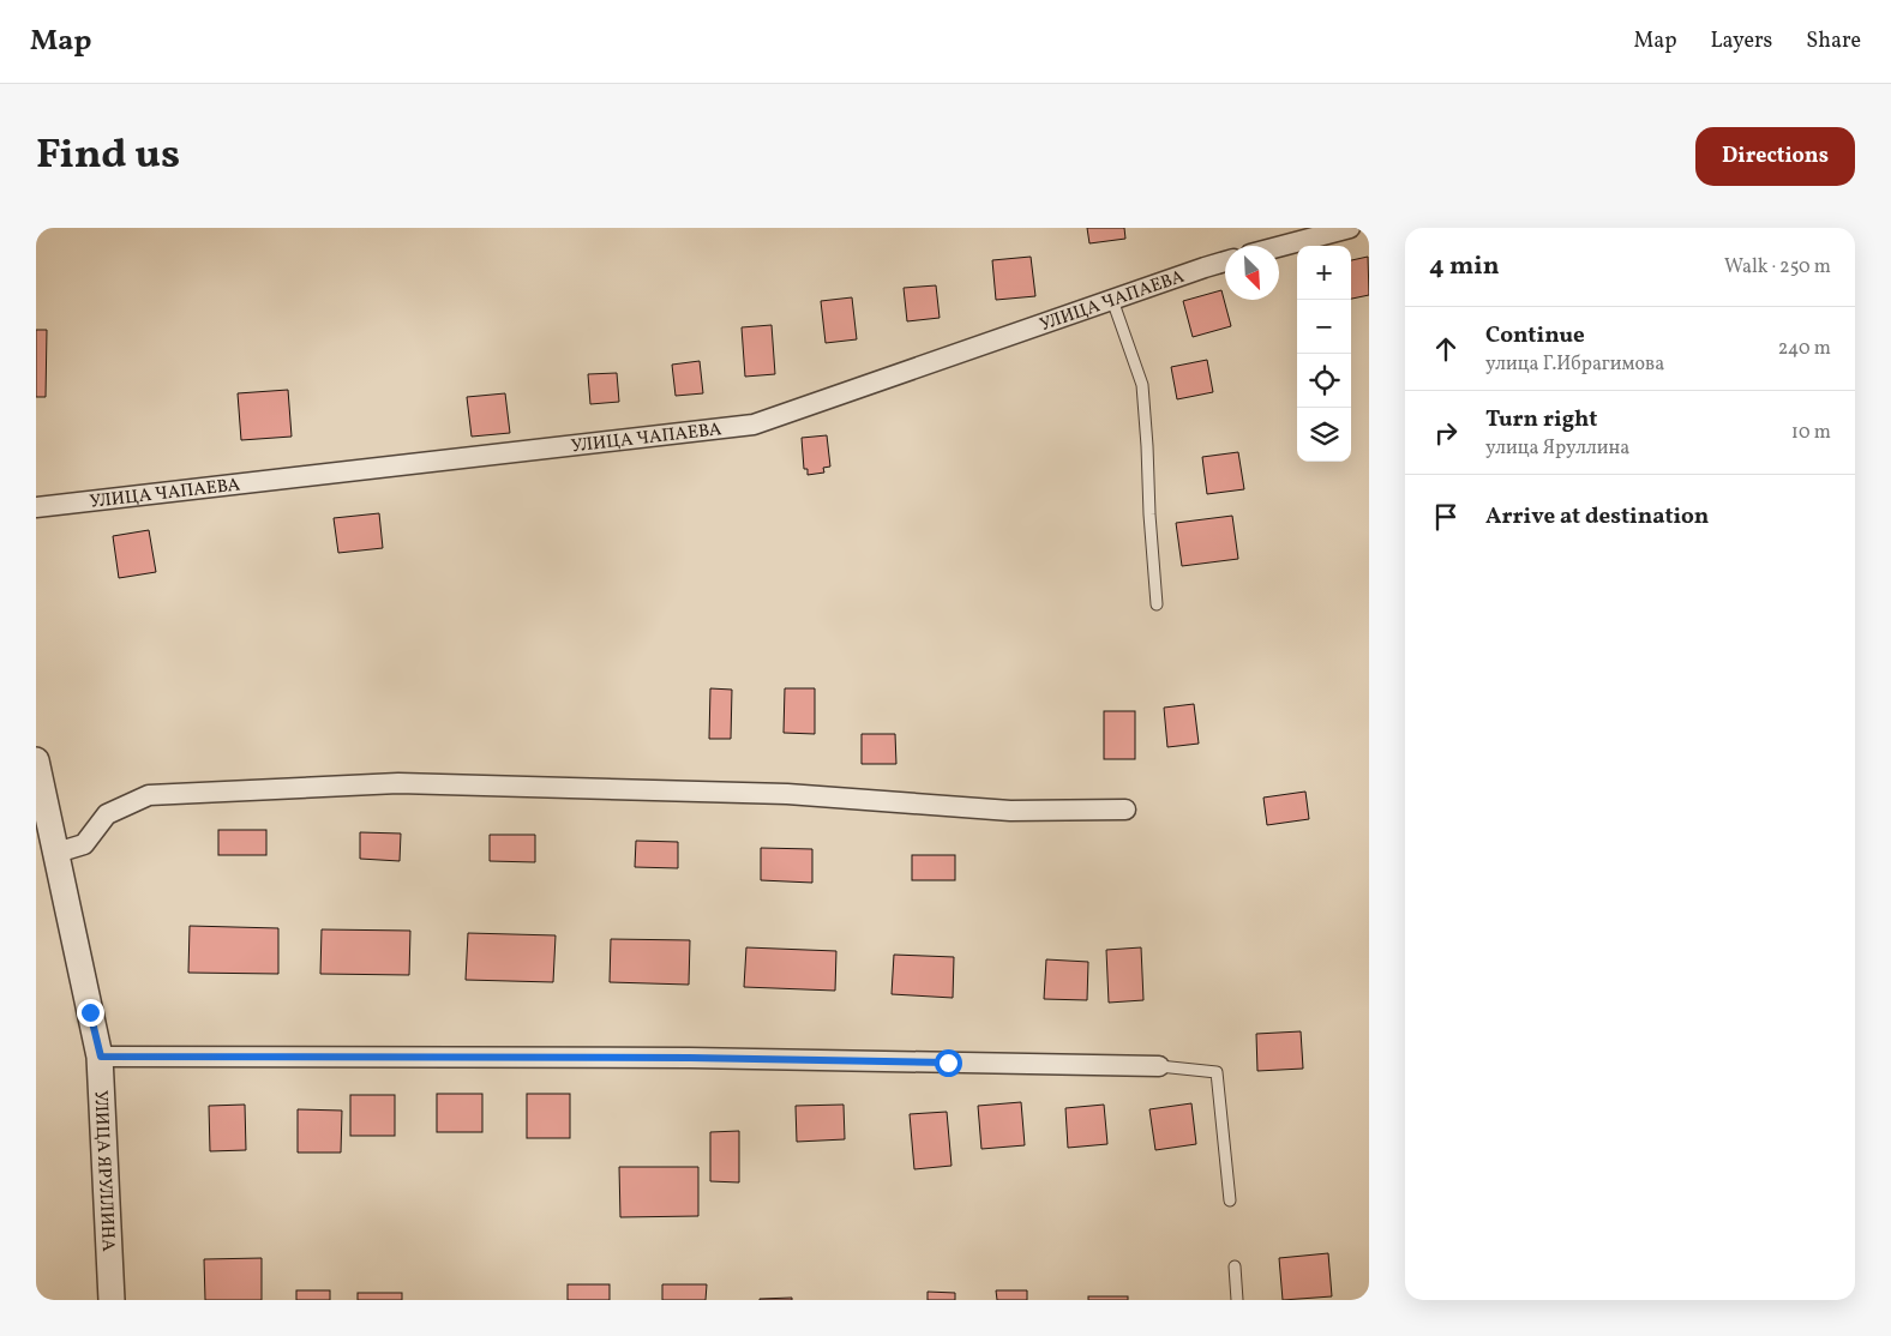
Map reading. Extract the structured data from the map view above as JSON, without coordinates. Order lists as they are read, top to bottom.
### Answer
{
  "streets": {
    "street": ["УЛИЦА ЧАПАЕВА", "УЛИЦА ЯРУЛЛИНА"]
  },
  "north": "bottom right",
  "page": {
    "header": "Map",
    "nav": ["Map", "Layers", "Share"],
    "title": "Find us",
    "buttons": "Directions",
    "heading": ["4 min", "Walk · 250 m"],
    "map_buttons": ["+", "−"],
    "list": [
      ["Continue", "улица Г.Ибрагимова", "240 m"],
      ["Turn right", "улица Яруллина", "10 m"],
      "Arrive at destination"
    ]
  }
}
